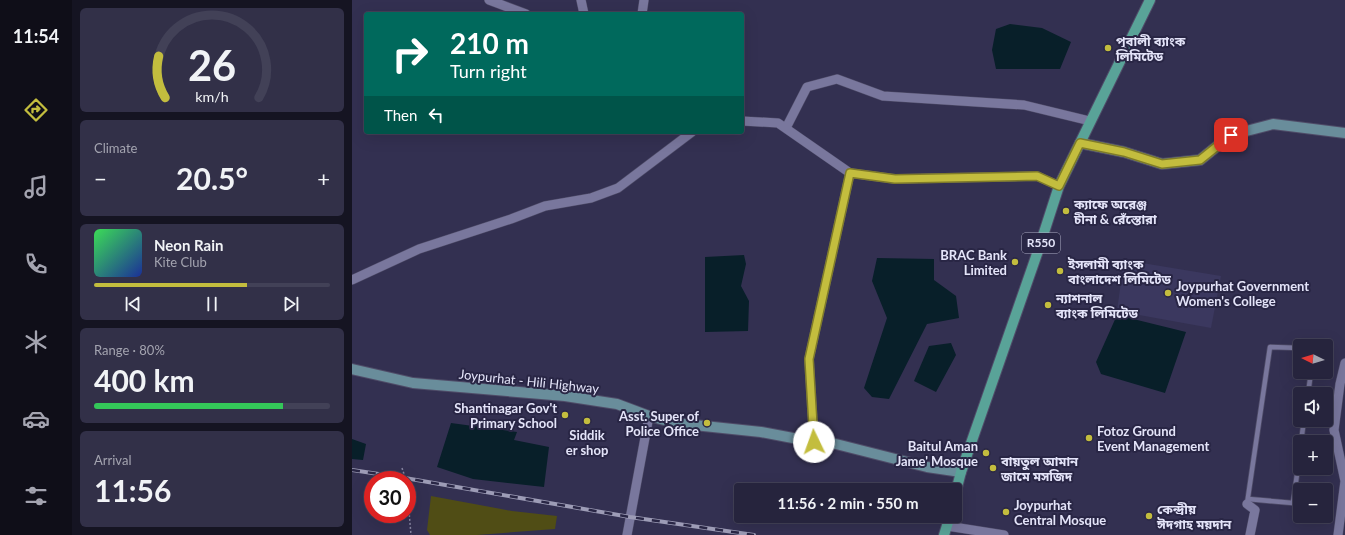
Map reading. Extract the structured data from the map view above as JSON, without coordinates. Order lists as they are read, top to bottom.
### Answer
{
  "streets": {
    "main road": ["R550", "Joypurhat - Hili Highway"]
  },
  "crossings": [
    ["R550", "Joypurhat - Hili Highway"]
  ],
  "places": [
    "পূবালী ব্যাংক লিমিটেড",
    "ক্যাফে অরেঞ্জ চীনা & রেঁস্তোরা",
    "BRAC Bank Limited",
    "ইসলামী ব্যাংক বাংলাদেশ লিমিটেড",
    "Joypurhat Government Women's College",
    "ন্যাশনাল ব্যাংক লিমিটেড",
    "Shantinagar Gov't Primary School",
    "Siddik er shop",
    "Asst. Super of Police Office",
    "Fotoz Ground Event Management",
    "Baitul Aman Jame' Mosque",
    "বায়তুল আমান জামে মসজিদ",
    "Joypurhat Central Mosque",
    "কেন্দ্রীয় ঈদগাহ ময়দান"
  ],
  "north": "left",
  "page": {
    "tabs": "11:54",
    "turn": ["210 m", "Turn right"],
    "then": "Then",
    "tile": [
      "Climate",
      ["Range · 80%", "400 km"],
      ["Arrival", "11:56"]
    ],
    "heat": ["−", "20.5°", "+"],
    "song": ["Neon Rain", "Kite Club"],
    "map_buttons": ["+", "−"],
    "limit": "30",
    "trip": "11:56 · 2 min · 550 m",
    "gauge": ["26", "km/h"]
  }
}
